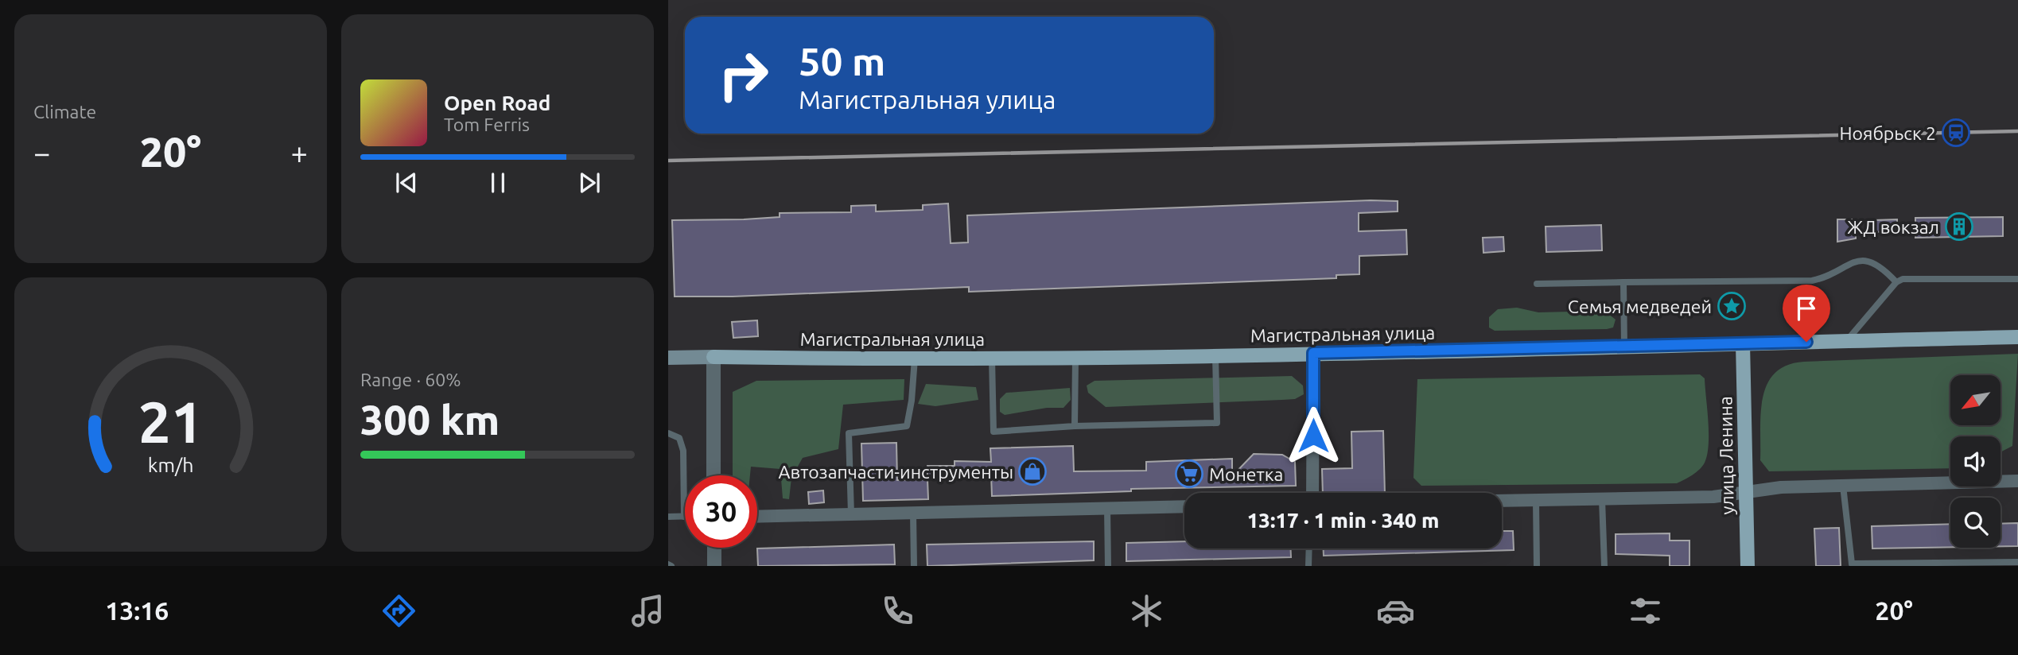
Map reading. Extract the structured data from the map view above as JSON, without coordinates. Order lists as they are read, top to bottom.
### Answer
{
  "streets": {
    "main road": ["Магистральная улица", "улица Ленина"]
  },
  "crossings": [
    ["Магистральная улица", "улица Ленина"]
  ],
  "places": {
    "station": ["Ноябрьск 2"],
    "building": ["ЖД вокзал"],
    "place": ["Семья медведей"],
    "shop": ["Автозапчасти-инструменты"],
    "supermarket": ["Монетка"]
  },
  "north": "bottom left",
  "page": {
    "tile": [
      "Climate",
      ["Range · 60%", "300 km"]
    ],
    "turn": ["50 m", "Магистральная улица"],
    "song": ["Open Road", "Tom Ferris"],
    "heat": ["−", "20°", "+"],
    "limit": "30",
    "trip": "13:17 · 1 min · 340 m",
    "tabs": ["13:16", "20°"],
    "gauge": ["21", "km/h"]
  }
}
